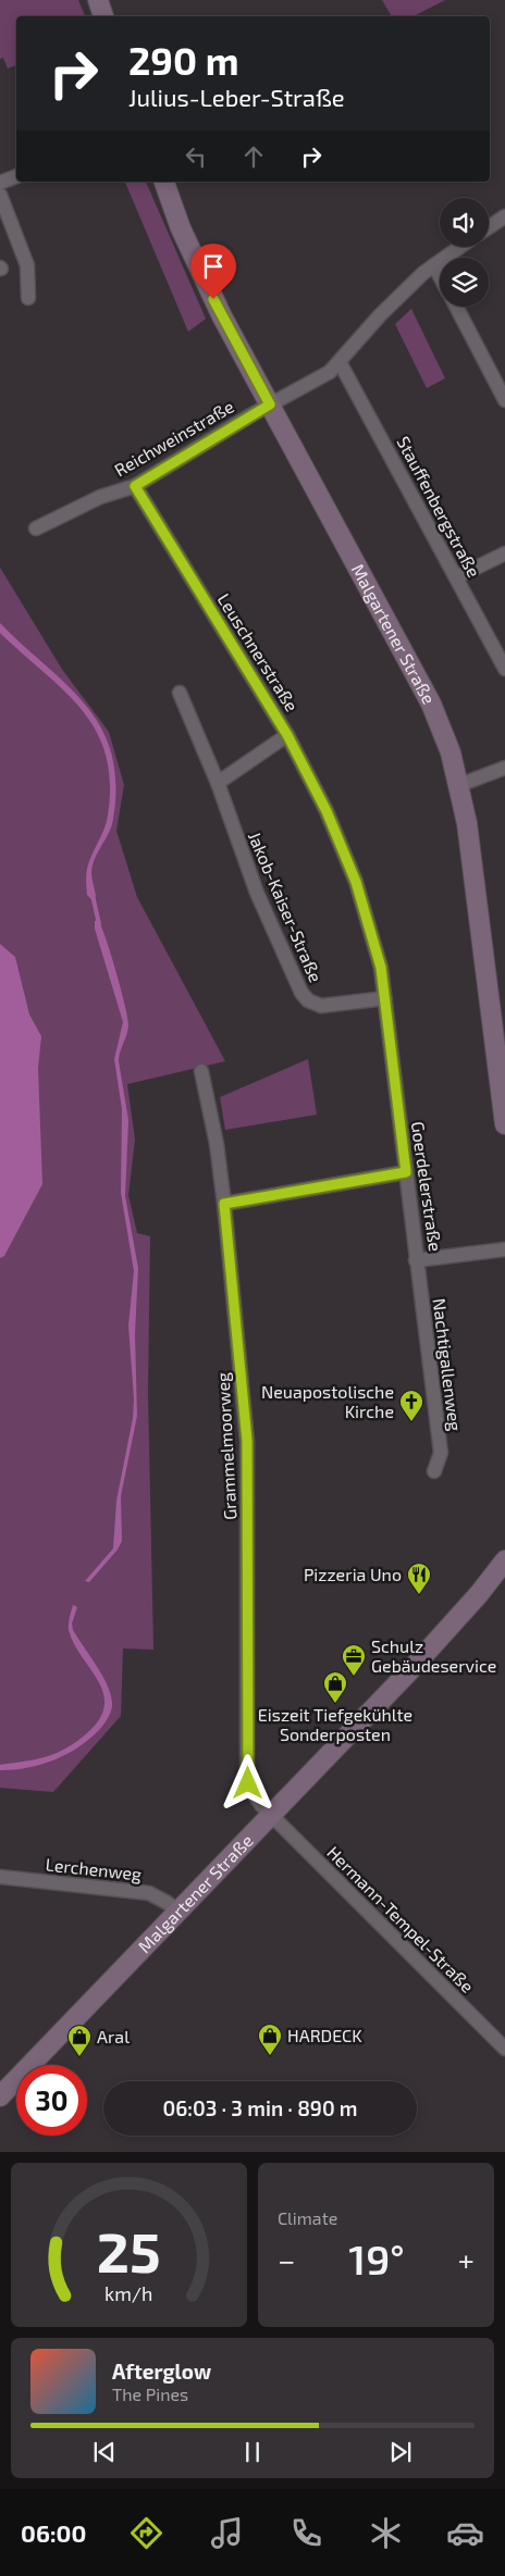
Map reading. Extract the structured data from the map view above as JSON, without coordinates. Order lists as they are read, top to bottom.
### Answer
{
  "streets": {
    "street": [
      "Reichweinstraße",
      "Stauffenbergstraße",
      "Malgartener Straße",
      "Leuschnerstraße",
      "Jakob-Kaiser-Straße",
      "Goerdelerstraße",
      "Nachtigallenweg",
      "Grammelmoorweg",
      "Lerchenweg",
      "Hermann-Tempel-Straße"
    ]
  },
  "crossings": [
    ["Reichweinstraße", "Stauffenbergstraße"],
    ["Reichweinstraße", "Malgartener Straße"],
    ["Reichweinstraße", "Leuschnerstraße"],
    ["Malgartener Straße", "Grammelmoorweg"],
    ["Malgartener Straße", "Lerchenweg"],
    ["Malgartener Straße", "Hermann-Tempel-Straße"],
    ["Leuschnerstraße", "Jakob-Kaiser-Straße"],
    ["Leuschnerstraße", "Goerdelerstraße"],
    ["Jakob-Kaiser-Straße", "Goerdelerstraße"],
    ["Goerdelerstraße", "Nachtigallenweg"],
    ["Grammelmoorweg", "Hermann-Tempel-Straße"]
  ],
  "places": {
    "church": ["Neuapostolische Kirche"],
    "restaurant": ["Pizzeria Uno"],
    "office": ["Schulz Gebäudeservice"],
    "shop": ["Eiszeit Tiefgekühlte Sonderposten", "HARDECK", "Aral"]
  },
  "page": {
    "turn": ["290 m", "Julius-Leber-Straße"],
    "limit": "30",
    "trip": "06:03 · 3 min · 890 m",
    "tile": "Climate",
    "heat": ["−", "19°", "+"],
    "song": ["Afterglow", "The Pines"],
    "tabs": "06:00",
    "gauge": ["25", "km/h"]
  }
}
